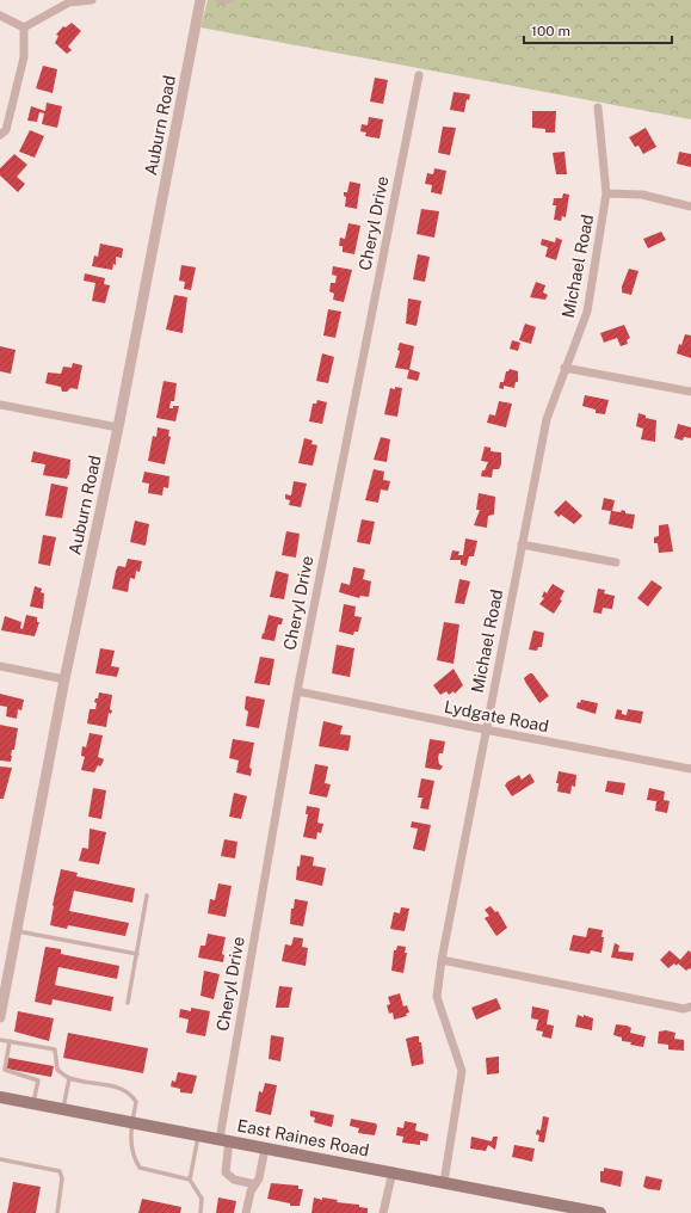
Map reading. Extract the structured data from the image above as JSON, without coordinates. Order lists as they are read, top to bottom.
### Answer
{
  "streets": {
    "main road": ["East Raines Road"],
    "street": [
      "Auburn Road",
      "Cheryl Drive",
      "Michael Road",
      "Lydgate Road"
    ]
  },
  "crossings": [
    ["Cheryl Drive", "Lydgate Road"],
    ["Cheryl Drive", "East Raines Road"],
    ["Michael Road", "Lydgate Road"],
    ["Michael Road", "East Raines Road"]
  ],
  "scale_bar": "100 m"
}
